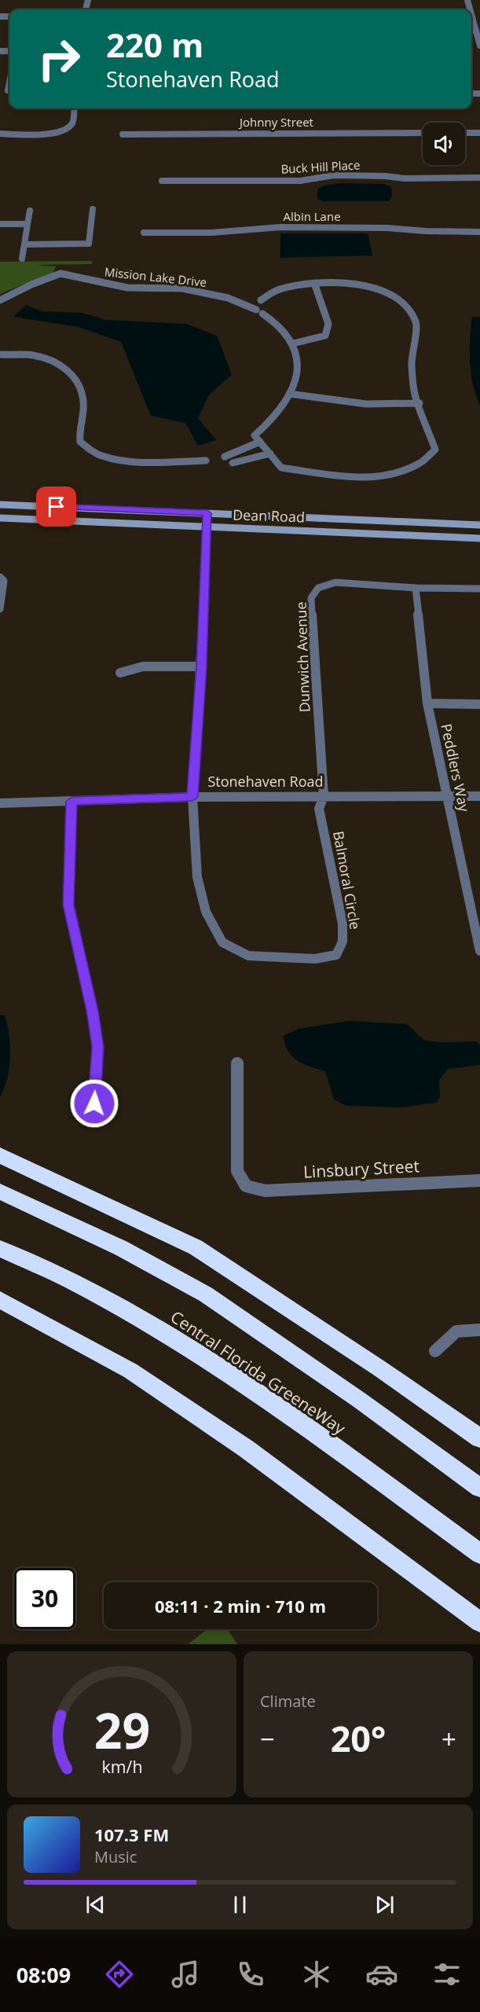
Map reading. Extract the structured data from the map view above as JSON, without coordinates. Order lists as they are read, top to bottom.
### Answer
{
  "streets": {
    "highway": ["Central Florida GreeneWay"],
    "main road": ["Dean Road"],
    "street": [
      "Johnny Street",
      "Buck Hill Place",
      "Albin Lane",
      "Mission Lake Drive",
      "Dunwich Avenue",
      "Peddlers Way",
      "Stonehaven Road",
      "Balmoral Circle",
      "Linsbury Street"
    ]
  },
  "crossings": [
    ["Dunwich Avenue", "Peddlers Way"],
    ["Dunwich Avenue", "Stonehaven Road"],
    ["Dunwich Avenue", "Balmoral Circle"],
    ["Peddlers Way", "Stonehaven Road"],
    ["Stonehaven Road", "Balmoral Circle"]
  ],
  "page": {
    "turn": ["220 m", "Stonehaven Road"],
    "limit": "30",
    "trip": "08:11 · 2 min · 710 m",
    "tile": "Climate",
    "heat": ["−", "20°", "+"],
    "song": ["107.3 FM", "Music"],
    "tabs": "08:09",
    "gauge": ["29", "km/h"]
  }
}
